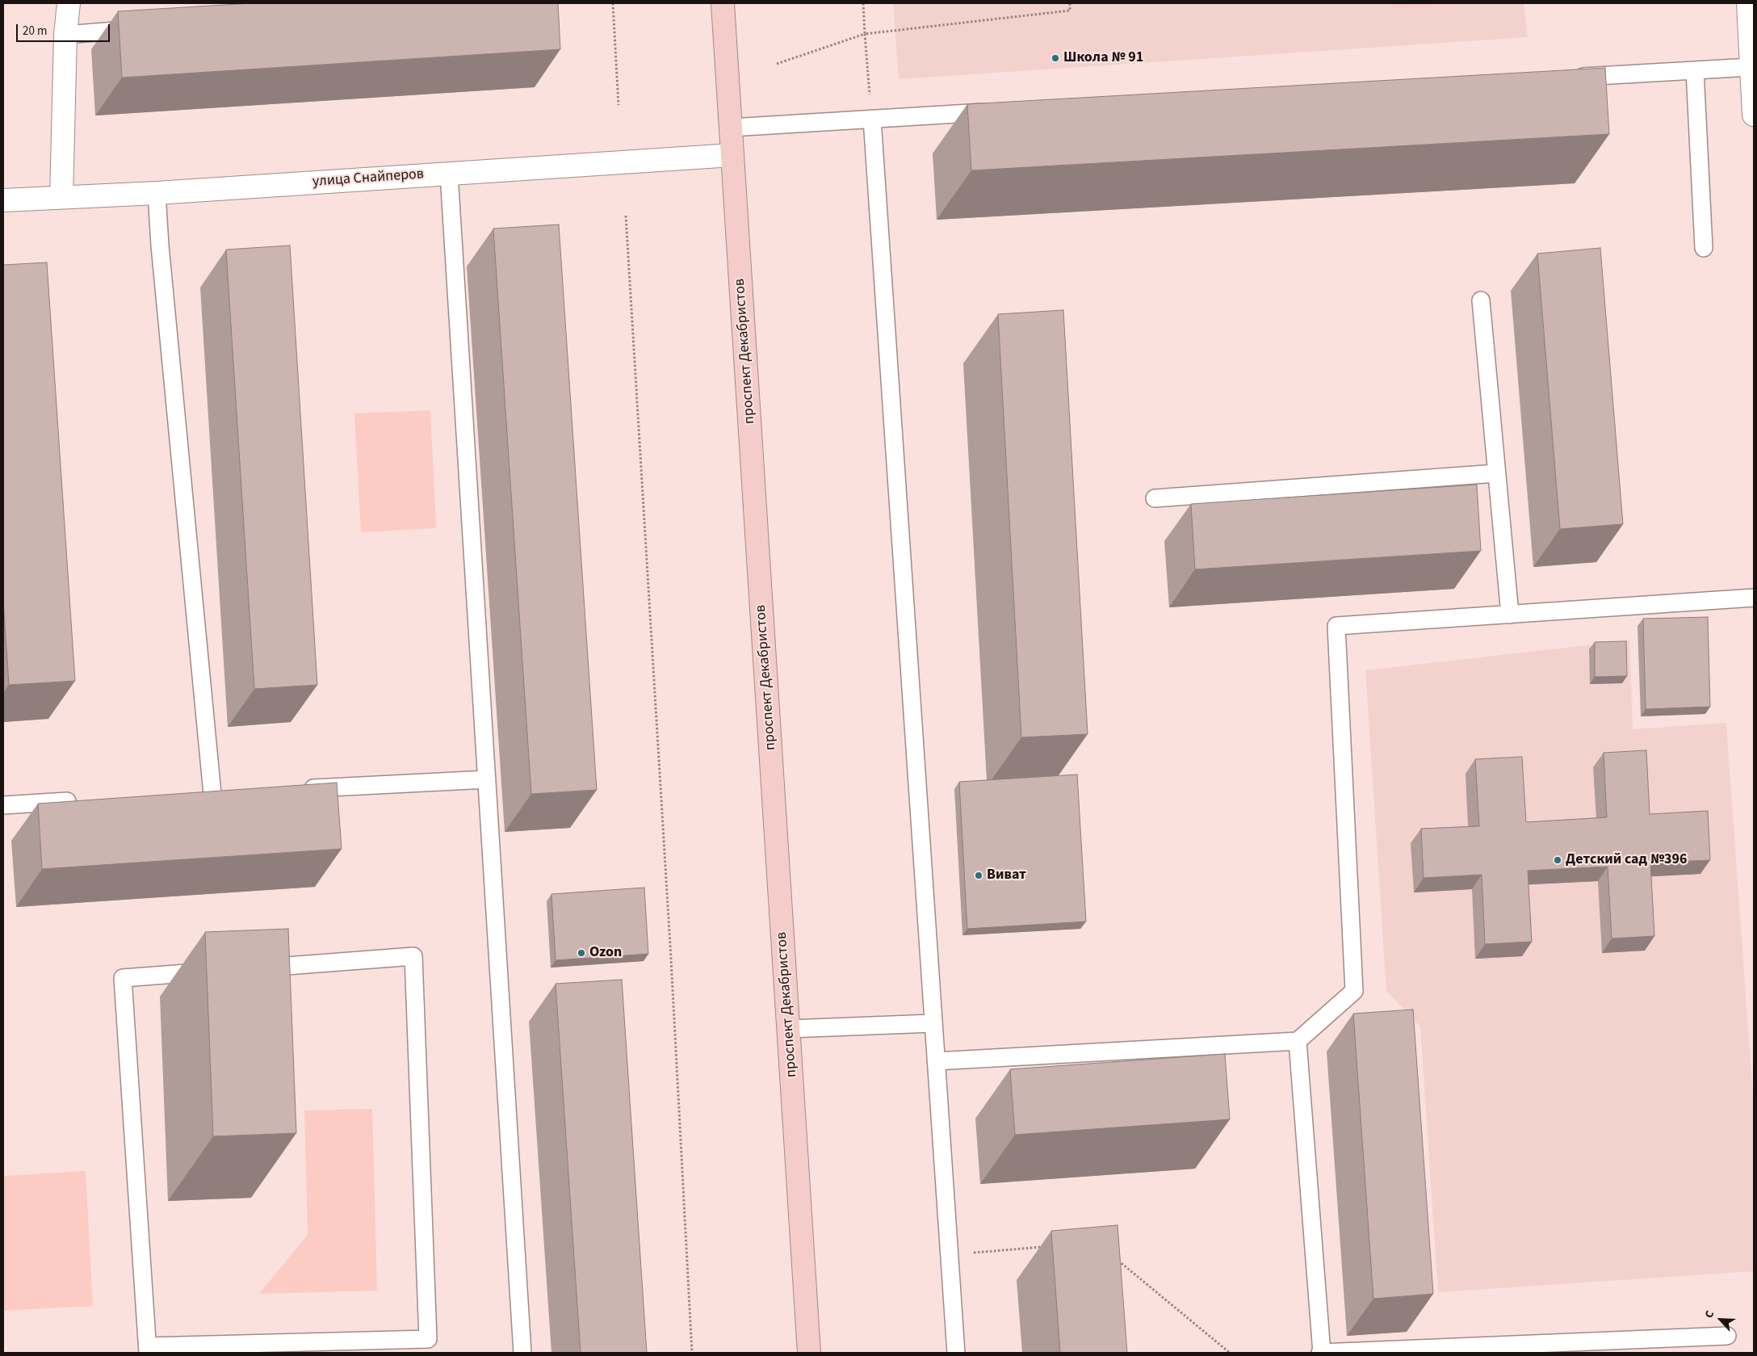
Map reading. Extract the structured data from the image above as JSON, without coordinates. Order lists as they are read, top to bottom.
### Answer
{
  "streets": {
    "main road": ["проспект Декабристов"],
    "street": ["улица Снайперов"]
  },
  "crossings": [
    ["улица Снайперов", "проспект Декабристов"]
  ],
  "places": [
    "Школа № 91",
    "Детский сад №396",
    "Виват",
    "Ozon"
  ],
  "scale_bar": "20 m",
  "north": "top left"
}
